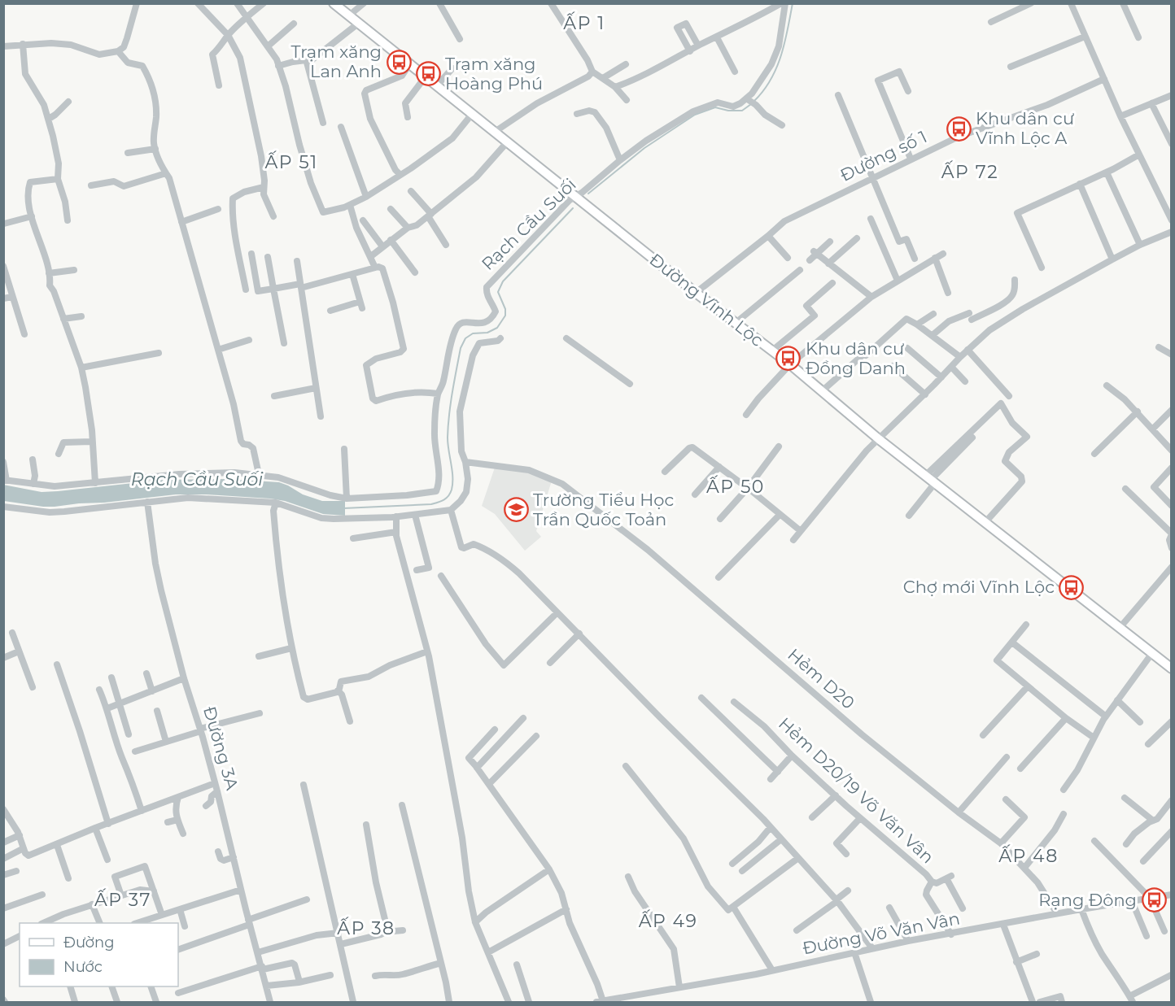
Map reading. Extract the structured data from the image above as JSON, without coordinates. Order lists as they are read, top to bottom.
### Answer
{
  "streets": {
    "main road": ["Đường Vĩnh Lộc"],
    "street": [
      "Đường số 1",
      "Rạch Cầu Suối",
      "Hẻm D20",
      "Đường 3A",
      "Hẻm D20/19 Võ Văn Vân",
      "Đường Võ Văn Vân"
    ]
  },
  "crossings": [
    ["Đường số 1", "Đường Vĩnh Lộc"],
    ["Rạch Cầu Suối", "Đường Vĩnh Lộc"],
    ["Hẻm D20", "Đường Võ Văn Vân"],
    ["Hẻm D20/19 Võ Văn Vân", "Đường Võ Văn Vân"]
  ],
  "districts": [
    "ẤP 1",
    "ẤP 51",
    "ẤP 72",
    "ẤP 50",
    "ẤP 48",
    "ẤP 37",
    "ẤP 49",
    "ẤP 38"
  ],
  "water": ["Rạch Cầu Suối"],
  "places": {
    "bus stop": [
      "Trạm xăng Lan Anh",
      "Trạm xăng Hoàng Phú",
      "Khu dân cư Vĩnh Lộc A",
      "Khu dân cư Đồng Danh",
      "Chợ mới Vĩnh Lộc",
      "Rạng Đông"
    ],
    "school or university": ["Trường Tiểu Học Trần Quốc Toản"]
  },
  "legend": ["Đường", "Nước"]
}
